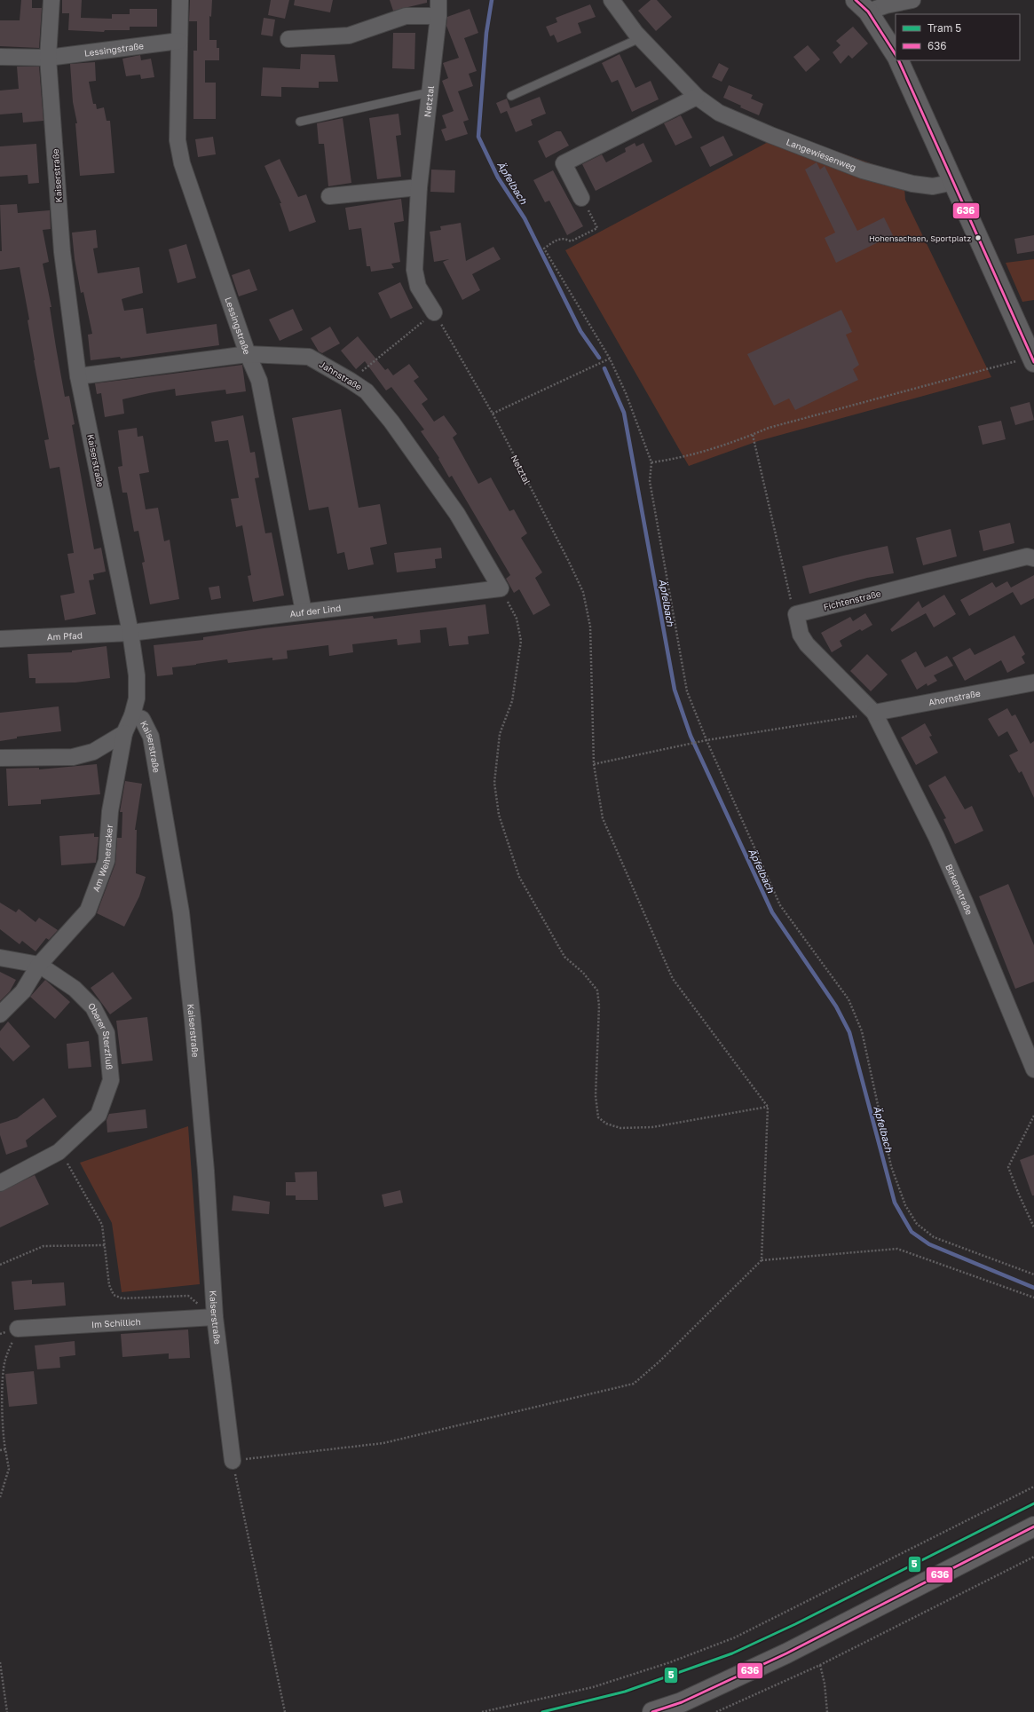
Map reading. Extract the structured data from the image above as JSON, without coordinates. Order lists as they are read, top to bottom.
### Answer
{
  "streets": {
    "street": [
      "Lessingstraße",
      "Netztal",
      "Langewiesenweg",
      "Kaiserstraße",
      "Jahnstraße",
      "Fichtenstraße",
      "Auf der Lind",
      "Am Pfad",
      "Ahornstraße",
      "Am Weiheracker",
      "Birkenstraße",
      "Oberer Sterzfluß",
      "Im Schillich"
    ]
  },
  "crossings": [
    ["Lessingstraße", "Kaiserstraße"],
    ["Lessingstraße", "Jahnstraße"],
    ["Lessingstraße", "Auf der Lind"],
    ["Kaiserstraße", "Jahnstraße"],
    ["Kaiserstraße", "Auf der Lind"],
    ["Kaiserstraße", "Am Pfad"],
    ["Kaiserstraße", "Am Weiheracker"],
    ["Kaiserstraße", "Im Schillich"],
    ["Jahnstraße", "Auf der Lind"],
    ["Auf der Lind", "Am Pfad"],
    ["Ahornstraße", "Birkenstraße"],
    ["Am Weiheracker", "Oberer Sterzfluß"]
  ],
  "water": ["Äpfelbach"],
  "places": ["Hohensachsen, Sportplatz"],
  "lines": ["transit line 636", "tram line 5"],
  "legend": ["Tram 5", "636"]
}
